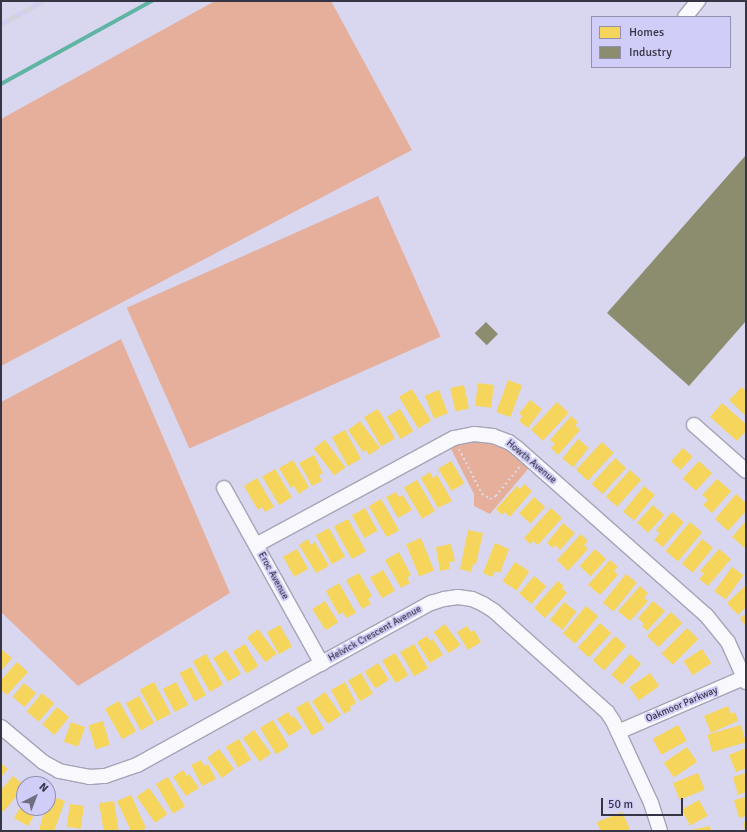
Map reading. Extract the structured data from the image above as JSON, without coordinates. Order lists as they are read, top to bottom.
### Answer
{
  "streets": {
    "street": [
      "Howth Avenue",
      "Eroc Avenue",
      "Helvick Crescent Avenue",
      "Oakmoor Parkway"
    ]
  },
  "crossings": [
    ["Howth Avenue", "Eroc Avenue"],
    ["Howth Avenue", "Oakmoor Parkway"],
    ["Eroc Avenue", "Helvick Crescent Avenue"],
    ["Helvick Crescent Avenue", "Oakmoor Parkway"]
  ],
  "legend": ["Homes", "Industry"],
  "scale_bar": "50 m",
  "north": "top right"
}
